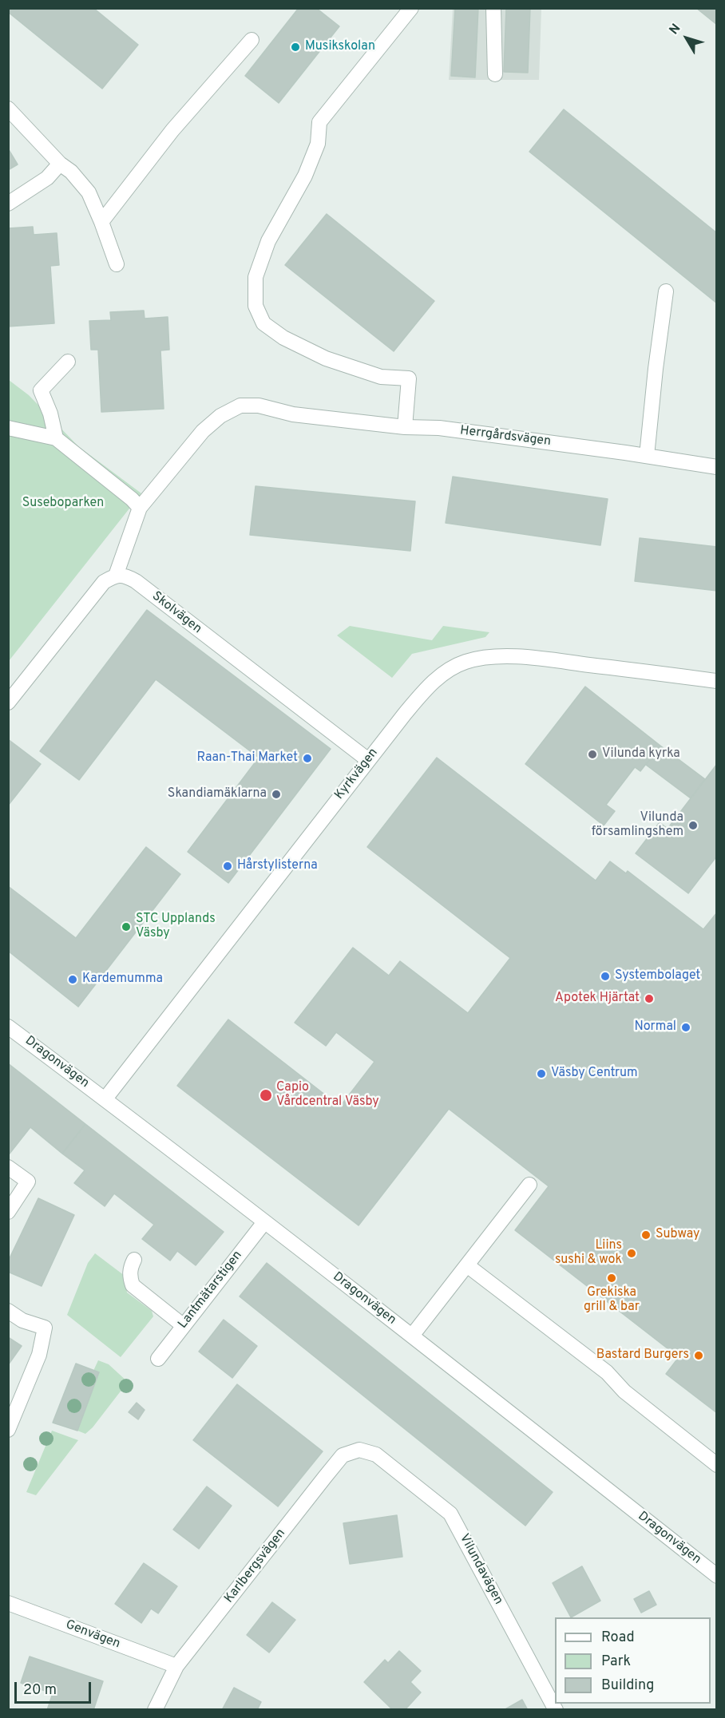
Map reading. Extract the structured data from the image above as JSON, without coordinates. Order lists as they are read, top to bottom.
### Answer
{
  "streets": {
    "street": [
      "Herrgårdsvägen",
      "Skolvägen",
      "Kyrkvägen",
      "Dragonvägen",
      "Lantmätarstigen",
      "Karlbergsvägen",
      "Vilundavägen",
      "Genvägen"
    ]
  },
  "crossings": [
    ["Skolvägen", "Kyrkvägen"],
    ["Kyrkvägen", "Dragonvägen"],
    ["Dragonvägen", "Lantmätarstigen"],
    ["Karlbergsvägen", "Vilundavägen"],
    ["Karlbergsvägen", "Genvägen"]
  ],
  "parks": ["Suseboparken"],
  "places": [
    "Musikskolan",
    "Vilunda kyrka",
    "Raan-Thai Market",
    "Skandiamäklarna",
    "Vilunda församlingshem",
    "Hårstylisterna",
    "STC Upplands Väsby",
    "Systembolaget",
    "Kardemumma",
    "Apotek Hjärtat",
    "Normal",
    "Väsby Centrum",
    "Capio Vårdcentral Väsby",
    "Subway",
    "Liins sushi & wok",
    "Grekiska grill & bar",
    "Bastard Burgers"
  ],
  "legend": ["Road", "Park", "Building"],
  "scale_bar": "20 m",
  "north": "top left"
}
